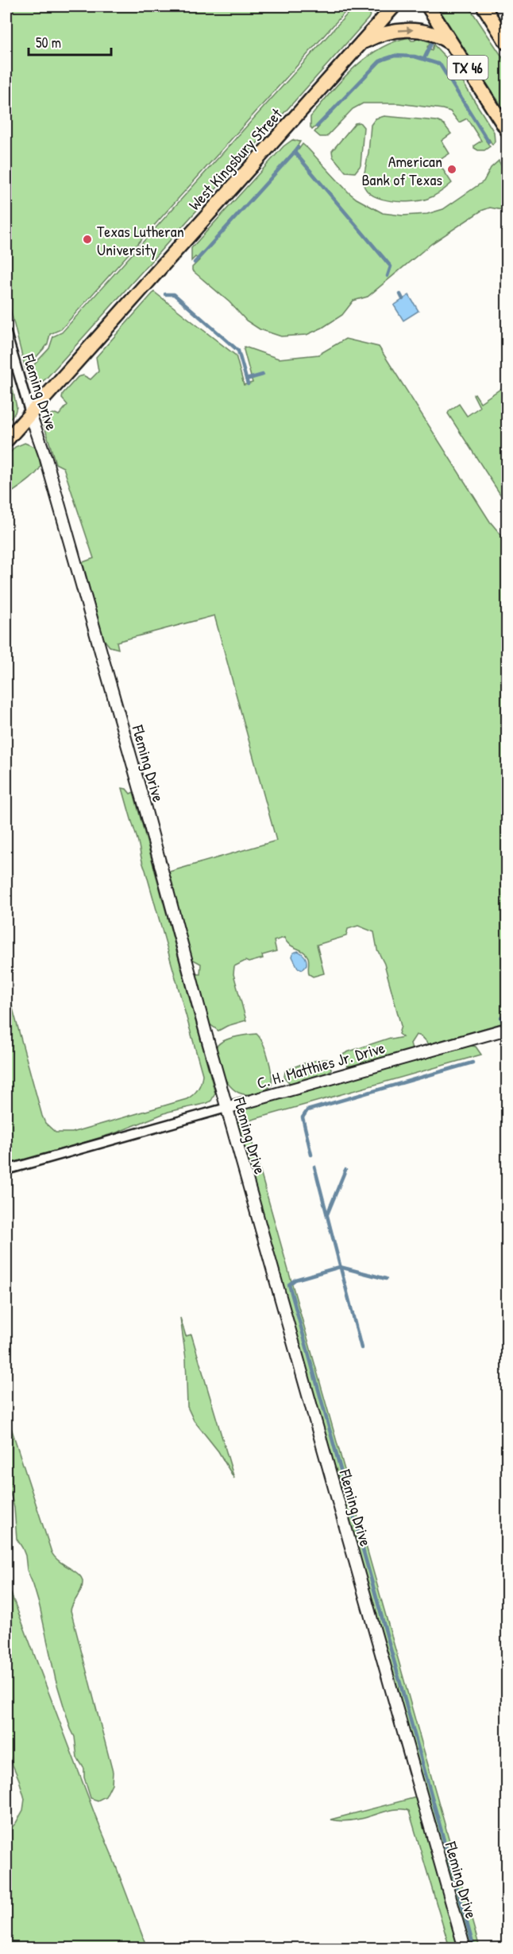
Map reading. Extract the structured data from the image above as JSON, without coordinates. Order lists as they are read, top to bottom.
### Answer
{
  "streets": {
    "main road": ["TX 46", "West Kingsbury Street"],
    "street": ["Fleming Drive", "C. H. Matthies Jr. Drive"]
  },
  "crossings": [
    ["West Kingsbury Street", "Fleming Drive"],
    ["Fleming Drive", "C. H. Matthies Jr. Drive"]
  ],
  "places": ["American Bank of Texas", "Texas Lutheran University"],
  "scale_bar": "50 m"
}
